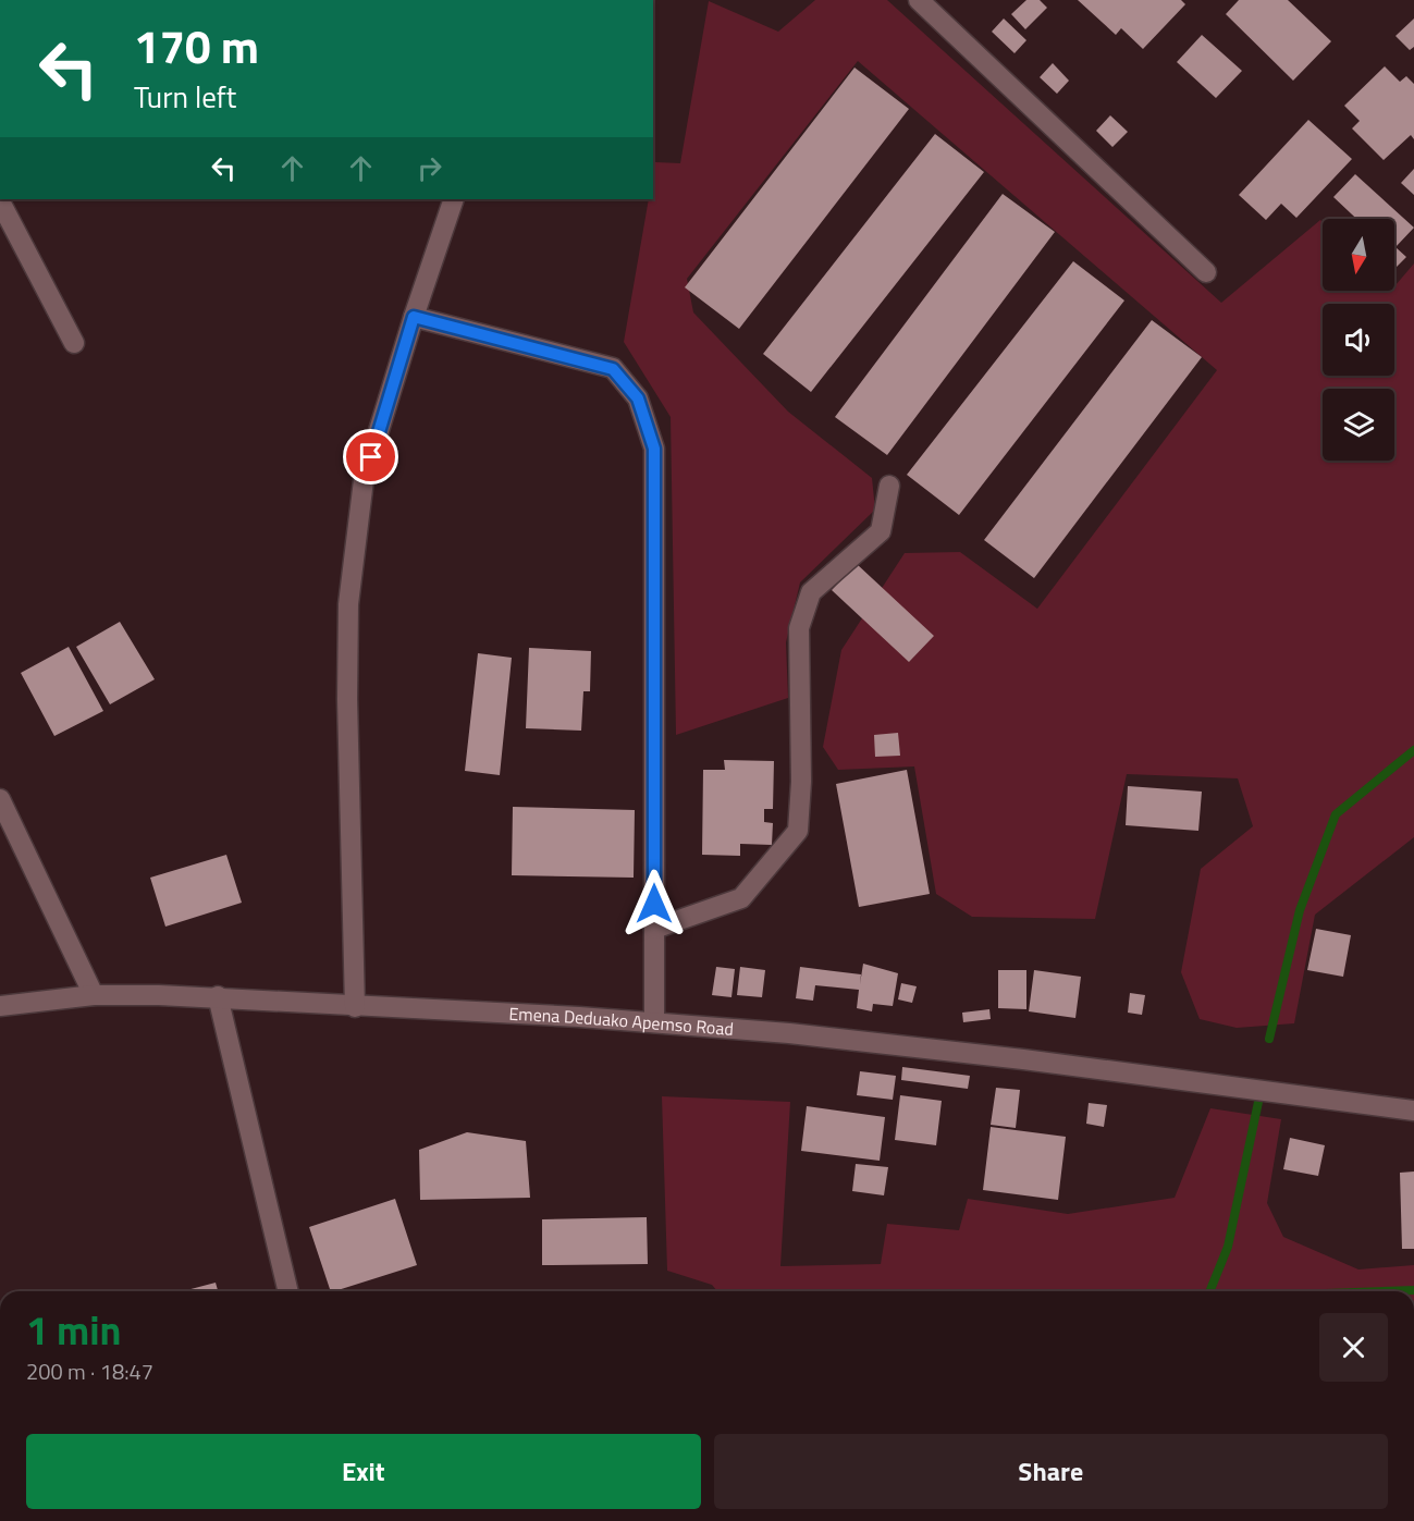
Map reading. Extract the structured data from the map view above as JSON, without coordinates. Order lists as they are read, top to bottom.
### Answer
{
  "streets": {
    "street": ["Emena Deduako Apemso Road"]
  },
  "north": "bottom",
  "page": {
    "turn": ["170 m", "Turn left"],
    "heading": ["1 min", "200 m · 18:47"],
    "buttons": ["Exit", "Share"]
  }
}
